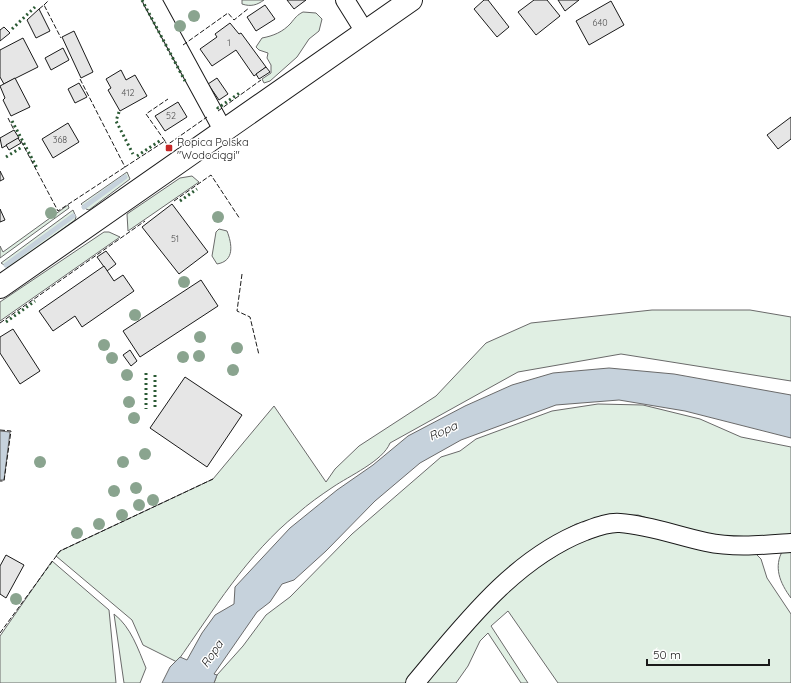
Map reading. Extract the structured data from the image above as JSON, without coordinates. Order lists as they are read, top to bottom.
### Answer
{
  "water": ["Ropa"],
  "places": {
    "transit": ["Ropica Polska \"Wodociągi\""]
  },
  "house_numbers": [
    "640",
    "1",
    "412",
    "52",
    "368",
    "51"
  ],
  "scale_bar": "50 m"
}
